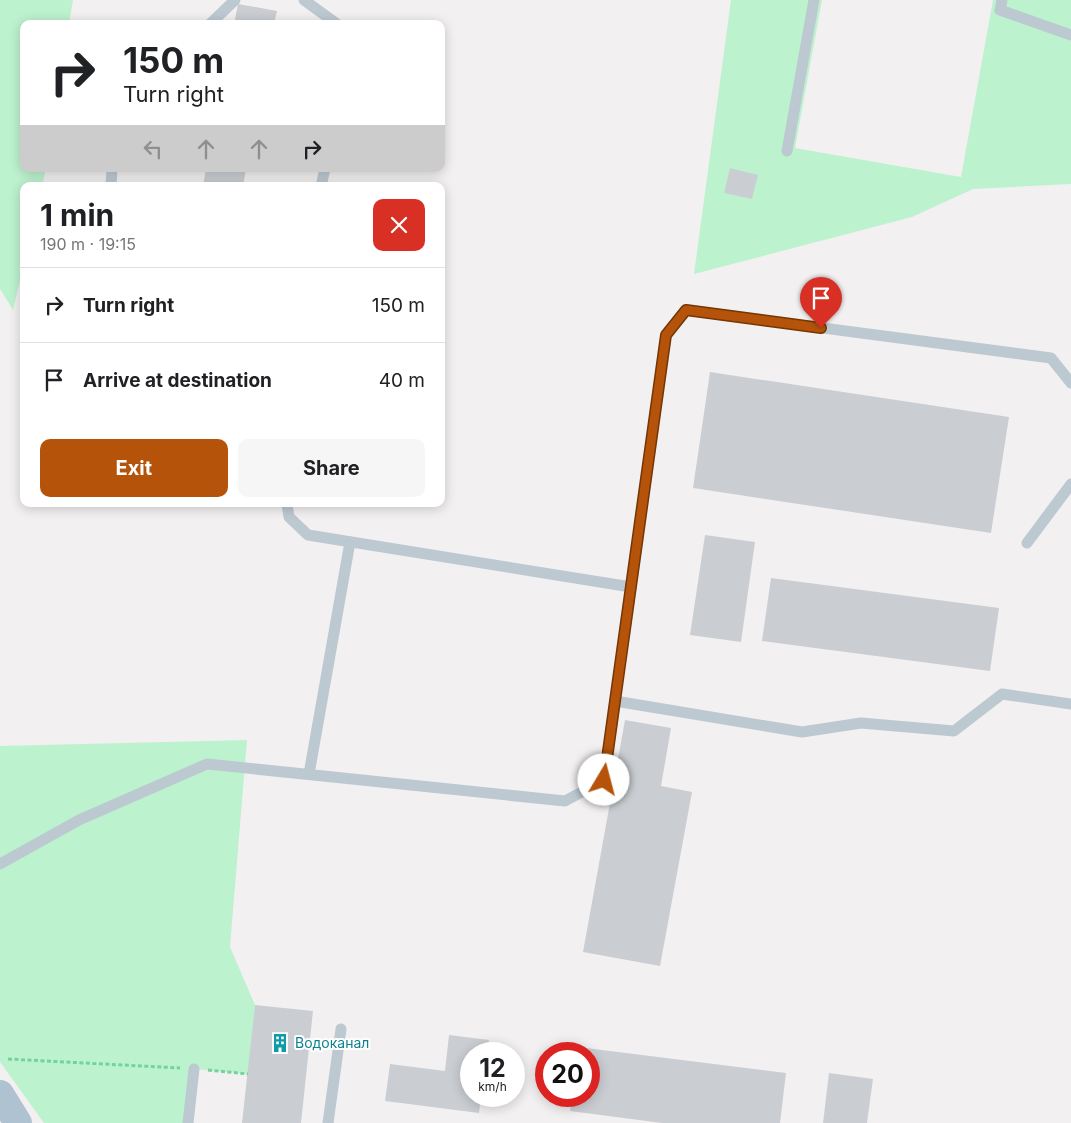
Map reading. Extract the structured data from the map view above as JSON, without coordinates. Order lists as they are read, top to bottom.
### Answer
{
  "places": {
    "building": ["Водоканал"]
  },
  "page": {
    "turn": ["150 m", "Turn right"],
    "heading": ["1 min", "190 m · 19:15"],
    "list": [
      {
        "name": "Turn right",
        "value": "150 m"
      },
      {
        "name": "Arrive at destination",
        "value": "40 m"
      }
    ],
    "buttons": ["Exit", "Share"],
    "speed": "12 km/h",
    "limit": "20"
  }
}
